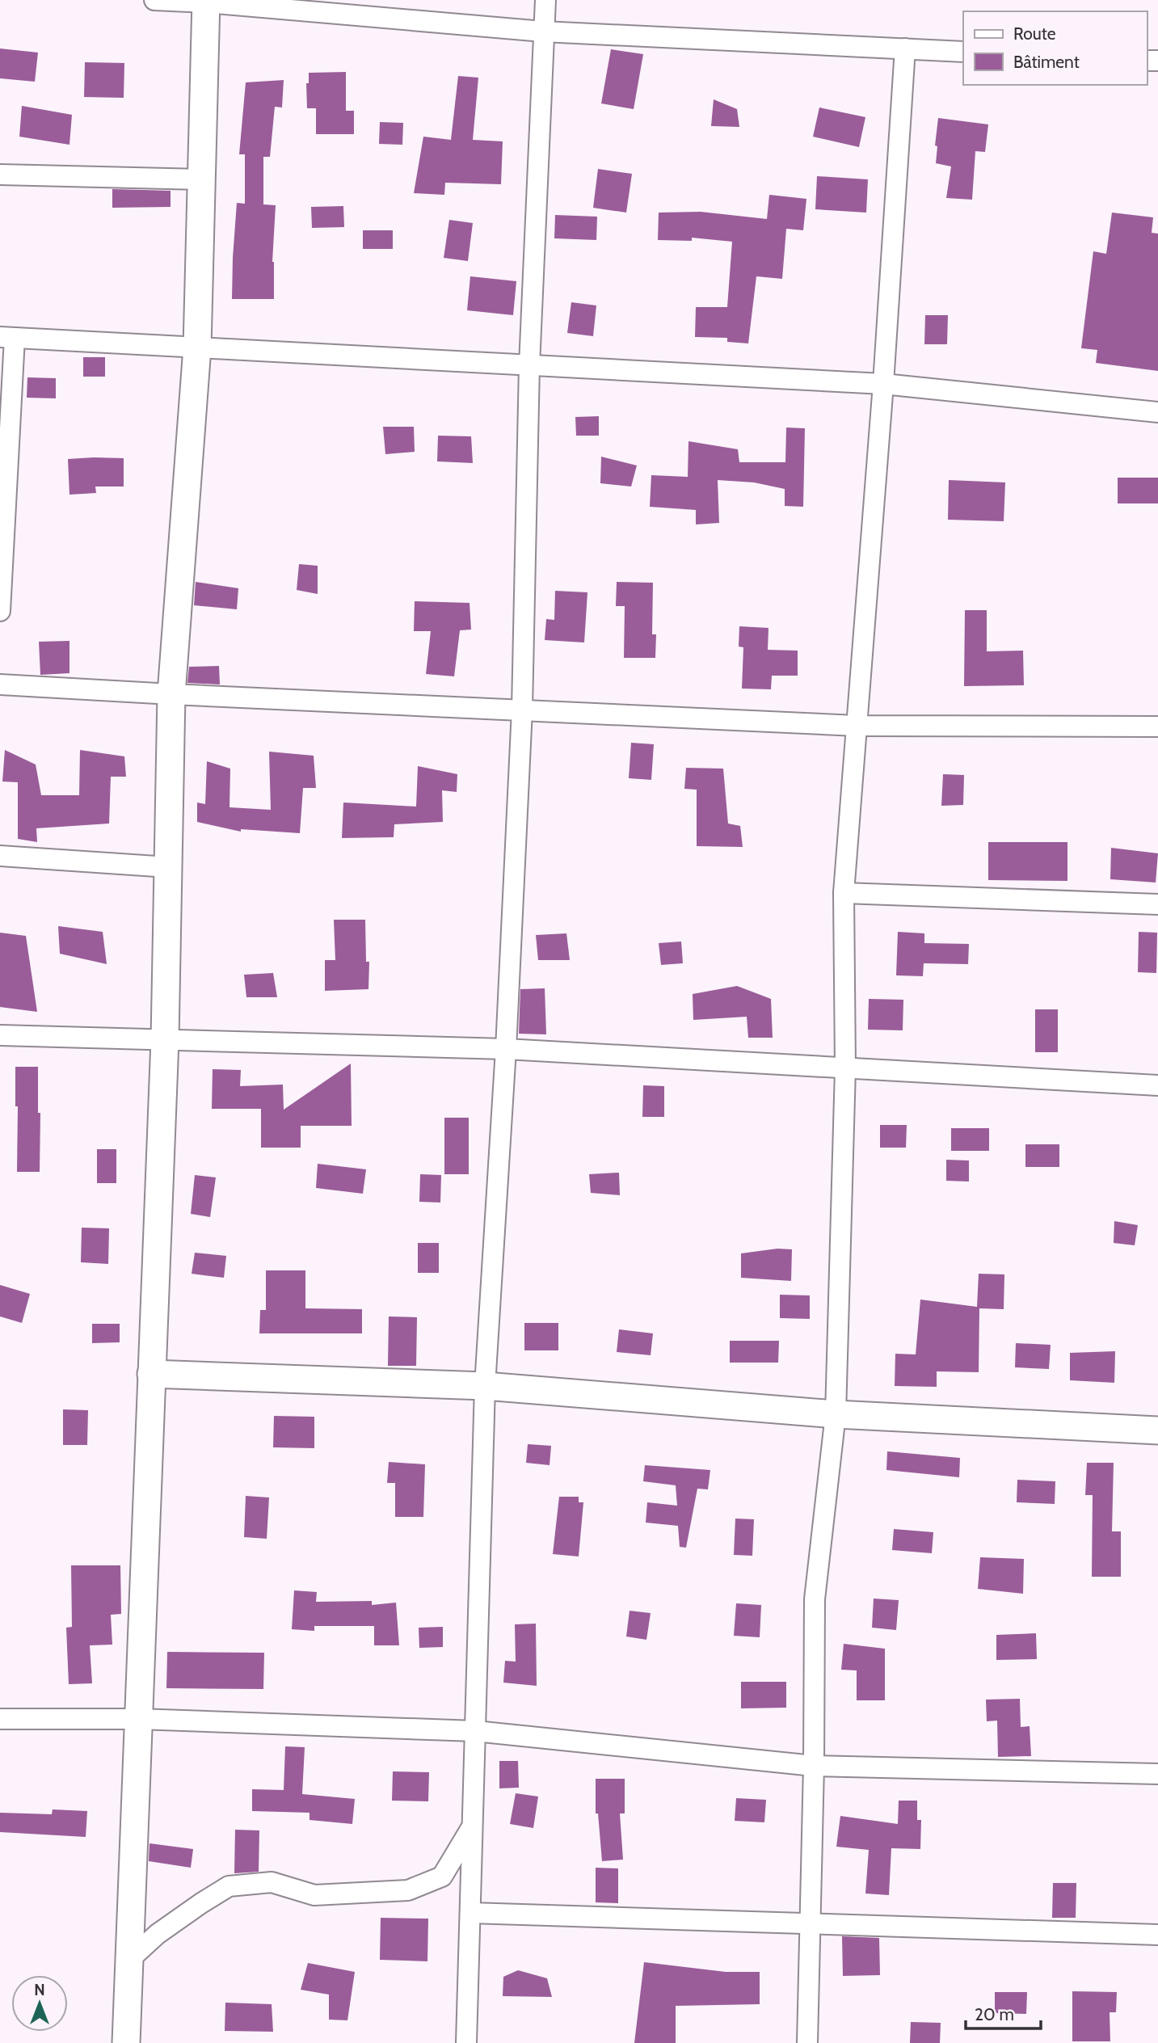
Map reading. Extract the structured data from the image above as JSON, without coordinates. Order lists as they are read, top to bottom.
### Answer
{
  "legend": ["Route", "Bâtiment"],
  "scale_bar": "20 m",
  "north": "top"
}
